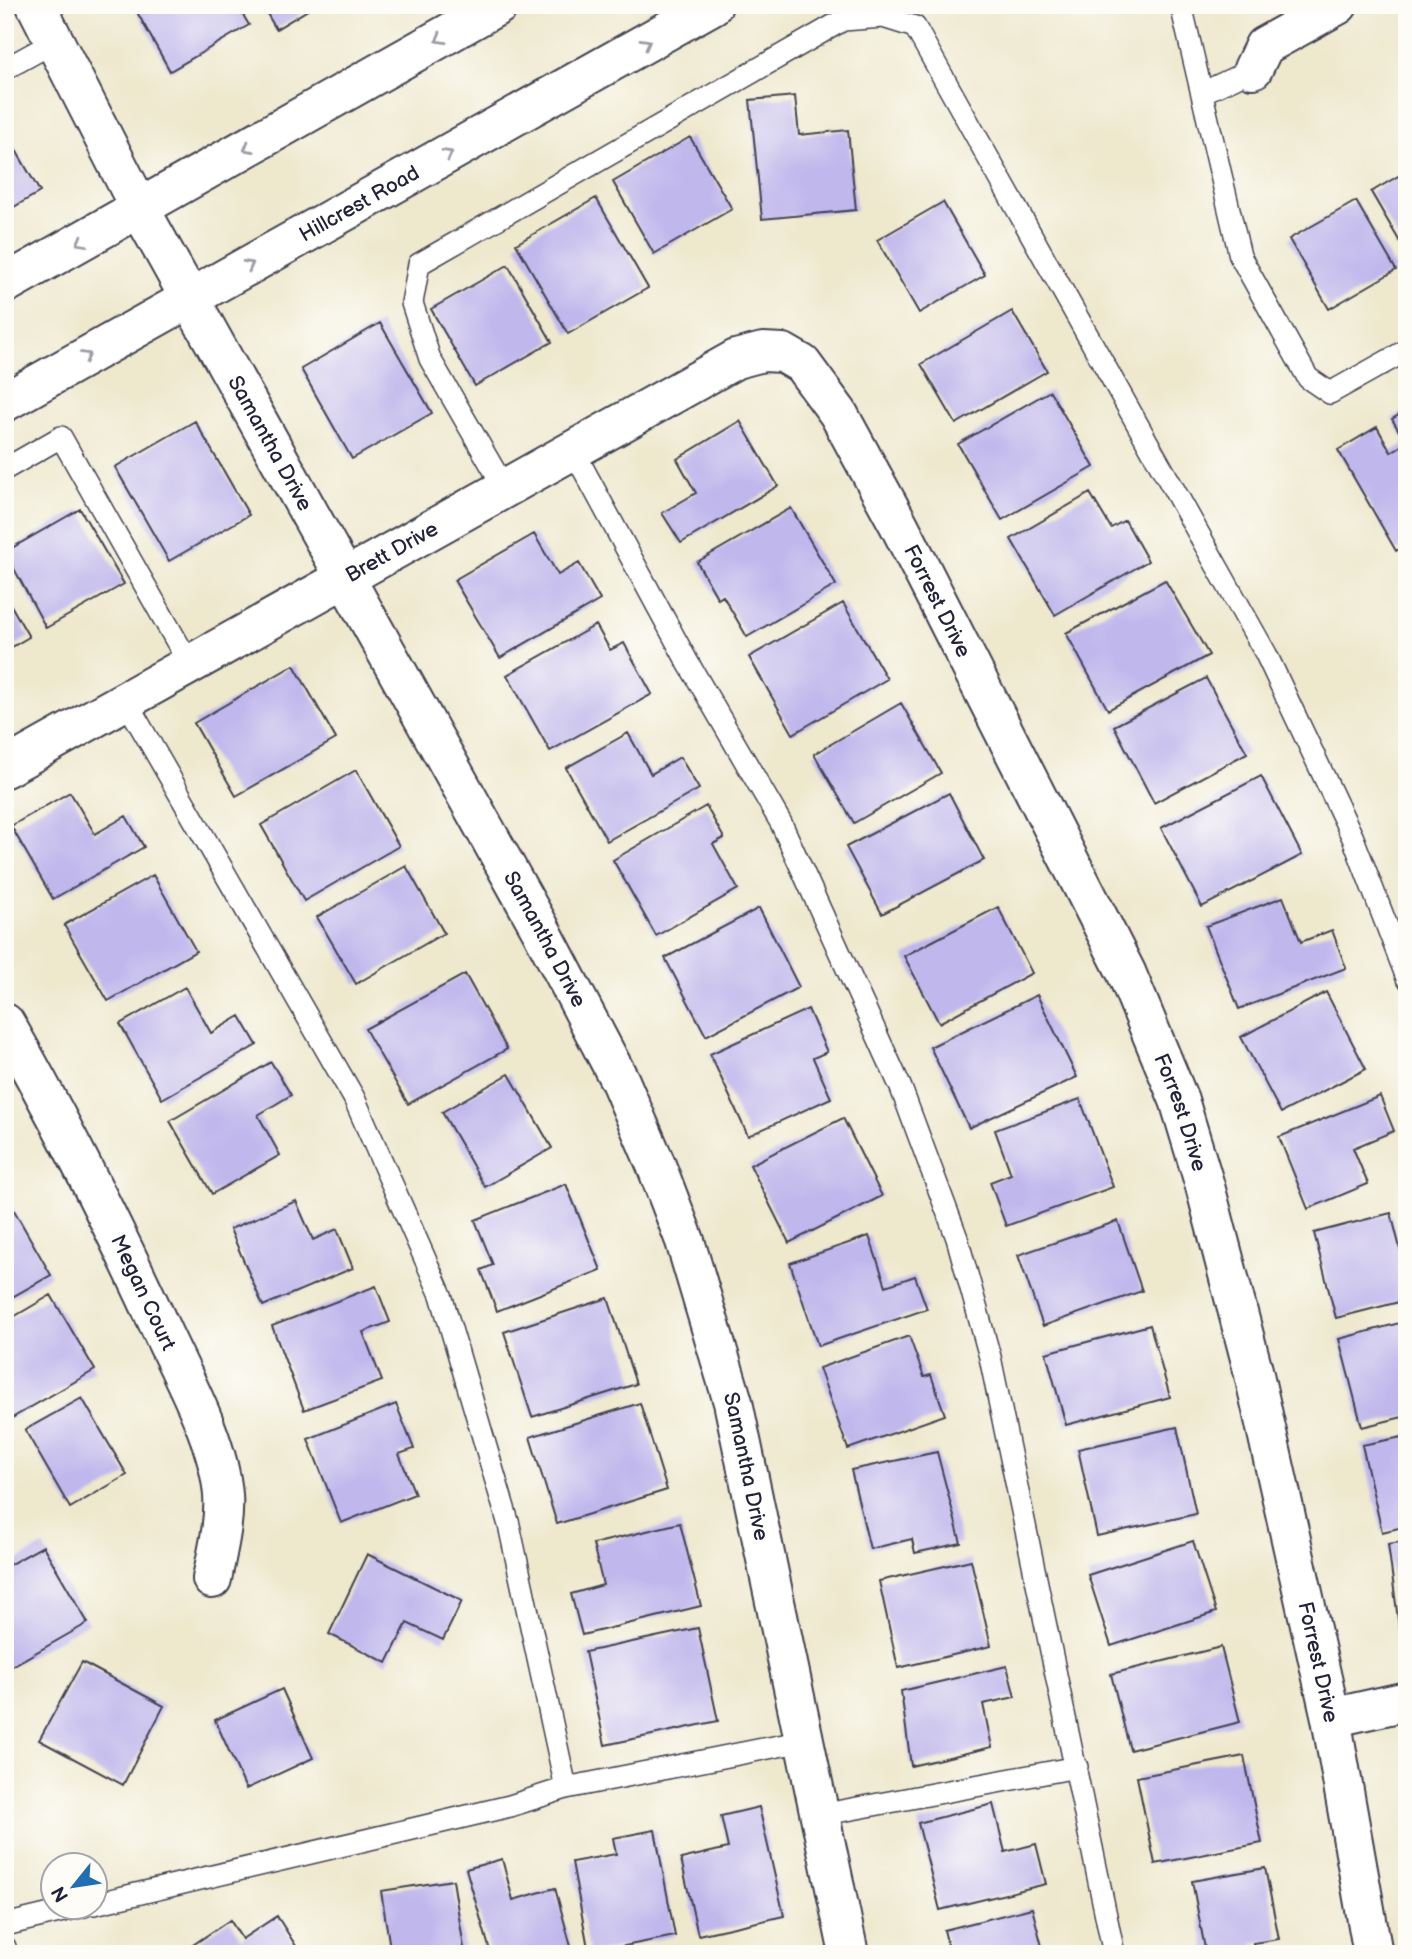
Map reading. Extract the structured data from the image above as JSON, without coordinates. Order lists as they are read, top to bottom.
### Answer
{
  "streets": {
    "street": [
      "Hillcrest Road",
      "Samantha Drive",
      "Brett Drive",
      "Forrest Drive",
      "Megan Court"
    ]
  },
  "crossings": [
    ["Hillcrest Road", "Samantha Drive"],
    ["Samantha Drive", "Brett Drive"],
    ["Brett Drive", "Forrest Drive"]
  ],
  "north": "bottom left"
}
